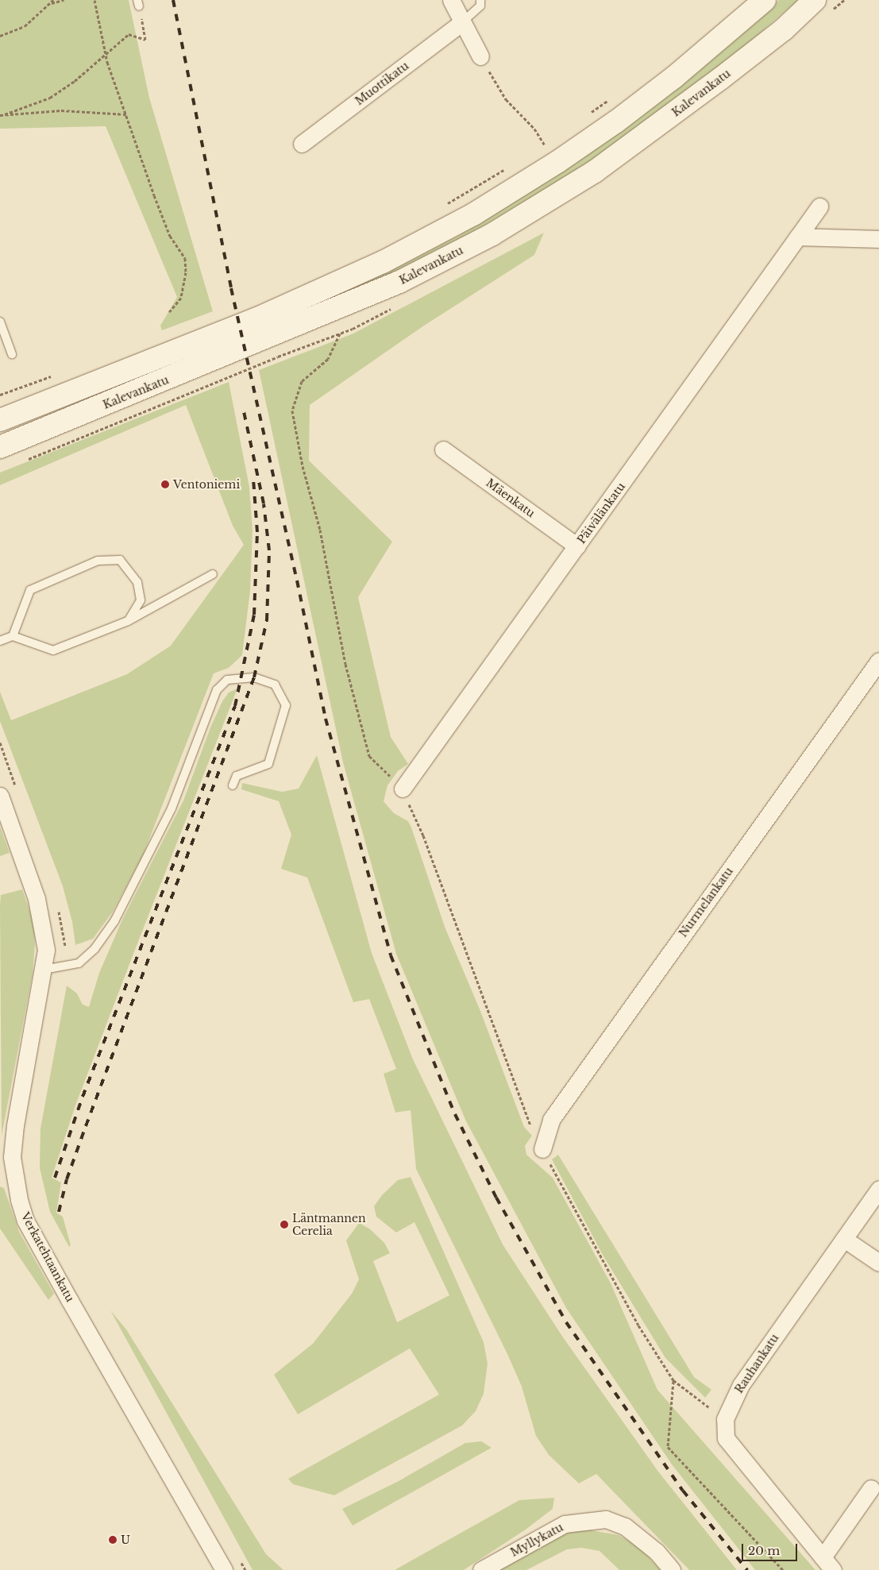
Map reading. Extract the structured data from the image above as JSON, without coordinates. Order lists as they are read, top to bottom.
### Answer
{
  "streets": {
    "main road": ["Kalevankatu"],
    "street": [
      "Muottikatu",
      "Mäenkatu",
      "Päivälänkatu",
      "Nurmelankatu",
      "Verkatehtaankatu",
      "Rauhankatu",
      "Myllykatu"
    ]
  },
  "crossings": [
    ["Mäenkatu", "Päivälänkatu"]
  ],
  "places": ["Ventoniemi", "Läntmannen Cerelia", "U"],
  "scale_bar": "20 m"
}
